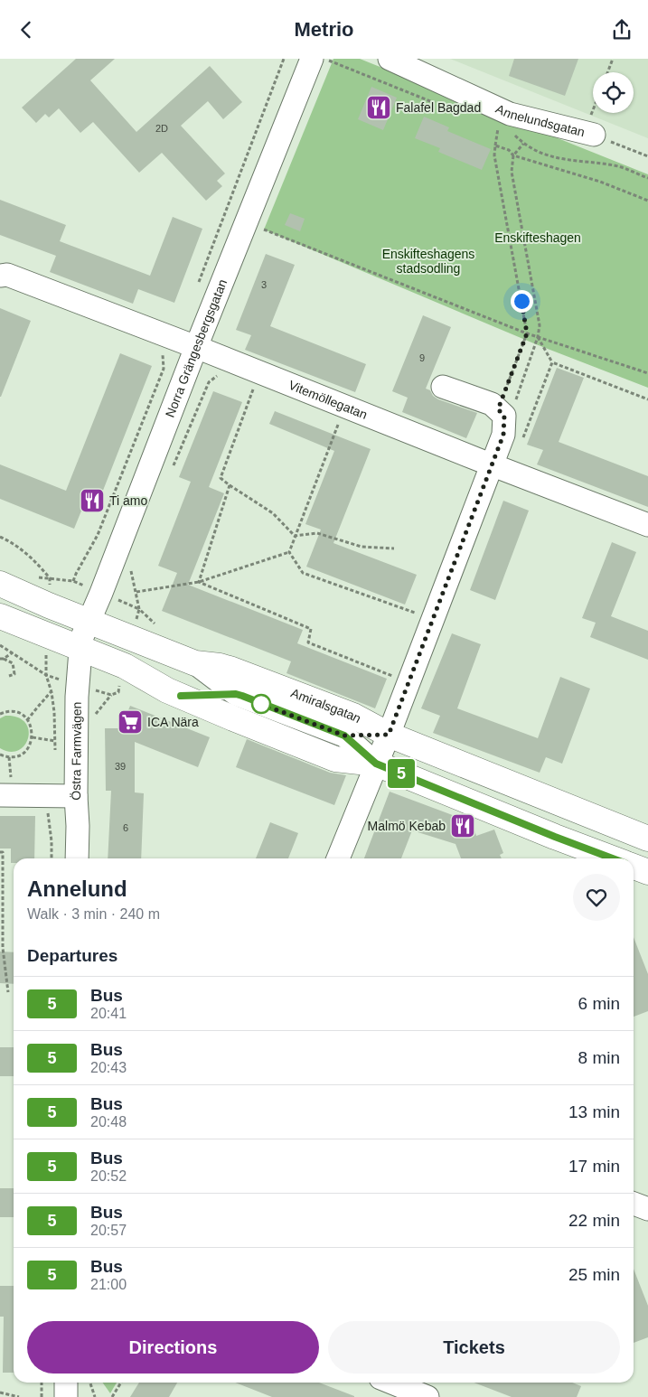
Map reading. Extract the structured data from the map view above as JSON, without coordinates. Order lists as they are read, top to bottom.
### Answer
{
  "streets": {
    "main road": ["Amiralsgatan"],
    "street": [
      "Annelundsgatan",
      "Norra Grängesbergsgatan",
      "Vitemöllegatan",
      "Östra Farmvägen"
    ]
  },
  "crossings": [
    ["Norra Grängesbergsgatan", "Vitemöllegatan"],
    ["Norra Grängesbergsgatan", "Amiralsgatan"],
    ["Norra Grängesbergsgatan", "Östra Farmvägen"],
    ["Amiralsgatan", "Östra Farmvägen"]
  ],
  "parks": ["Enskifteshagen", "Enskifteshagens stadsodling"],
  "places": {
    "restaurant": ["Falafel Bagdad", "Ti amo", "Malmö Kebab"],
    "supermarket": ["ICA Nära"]
  },
  "lines": ["bus line 5"],
  "house_numbers": [
    "2D",
    "3",
    "9",
    "39",
    "6"
  ],
  "page": {
    "header": "Metrio",
    "on_map": "5",
    "heading": [
      ["Annelund", "Walk · 3 min · 240 m"],
      "Departures"
    ],
    "list": [
      {
        "mark": "5",
        "name": "Bus",
        "note": "20:41",
        "value": "6 min"
      },
      {
        "mark": "5",
        "name": "Bus",
        "note": "20:43",
        "value": "8 min"
      },
      {
        "mark": "5",
        "name": "Bus",
        "note": "20:48",
        "value": "13 min"
      },
      {
        "mark": "5",
        "name": "Bus",
        "note": "20:52",
        "value": "17 min"
      },
      {
        "mark": "5",
        "name": "Bus",
        "note": "20:57",
        "value": "22 min"
      },
      {
        "mark": "5",
        "name": "Bus",
        "note": "21:00",
        "value": "25 min"
      }
    ],
    "buttons": ["Directions", "Tickets"]
  }
}
